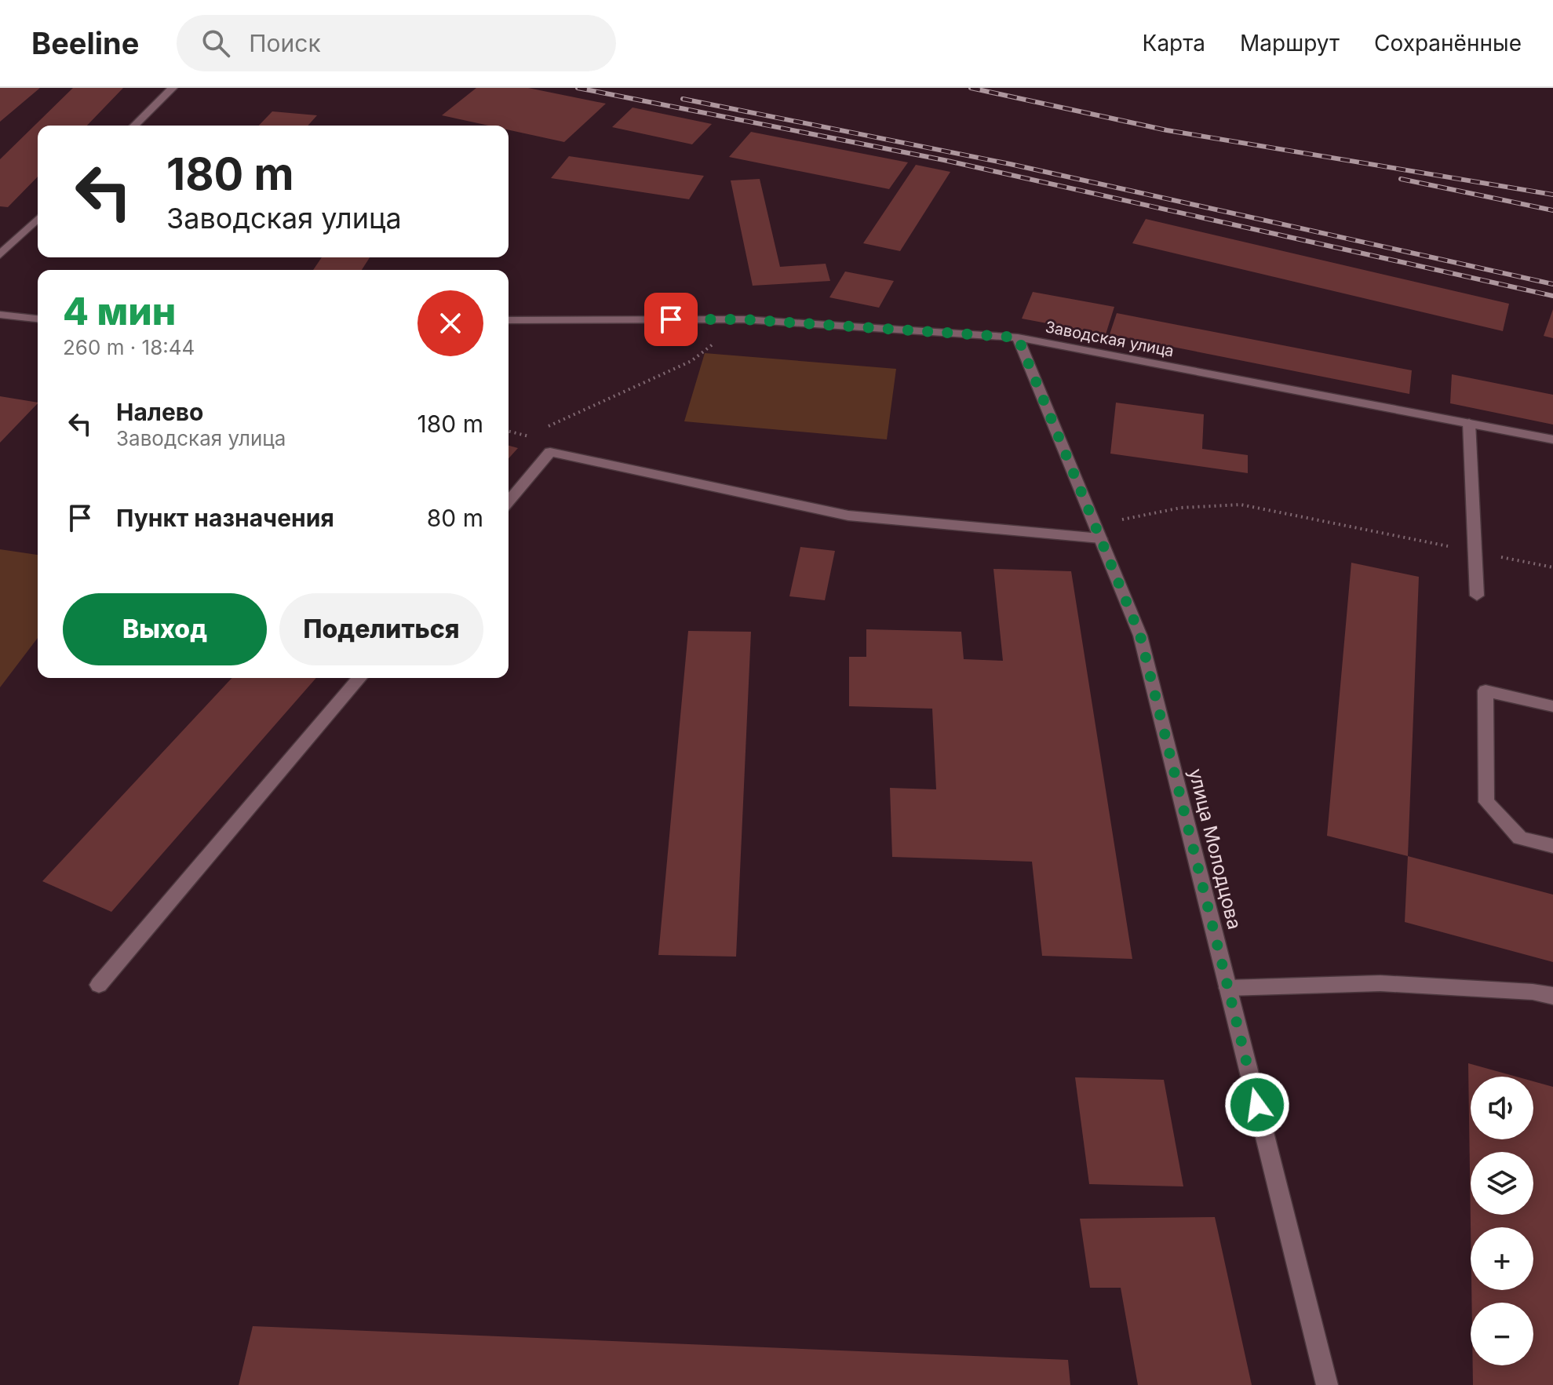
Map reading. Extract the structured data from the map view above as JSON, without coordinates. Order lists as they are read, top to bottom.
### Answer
{
  "streets": {
    "street": ["Заводская улица", "улица Молодцова"]
  },
  "crossings": [
    ["Заводская улица", "улица Молодцова"]
  ],
  "page": {
    "header": "Beeline",
    "search": "Поиск",
    "nav": ["Карта", "Маршрут", "Сохранённые"],
    "turn": ["180 m", "Заводская улица"],
    "heading": ["4 мин", "260 m · 18:44"],
    "list": [
      {
        "name": "Налево",
        "note": "Заводская улица",
        "value": "180 m"
      },
      {
        "name": "Пункт назначения",
        "value": "80 m"
      }
    ],
    "buttons": ["Выход", "Поделиться"],
    "map_buttons": ["+", "−"]
  }
}
